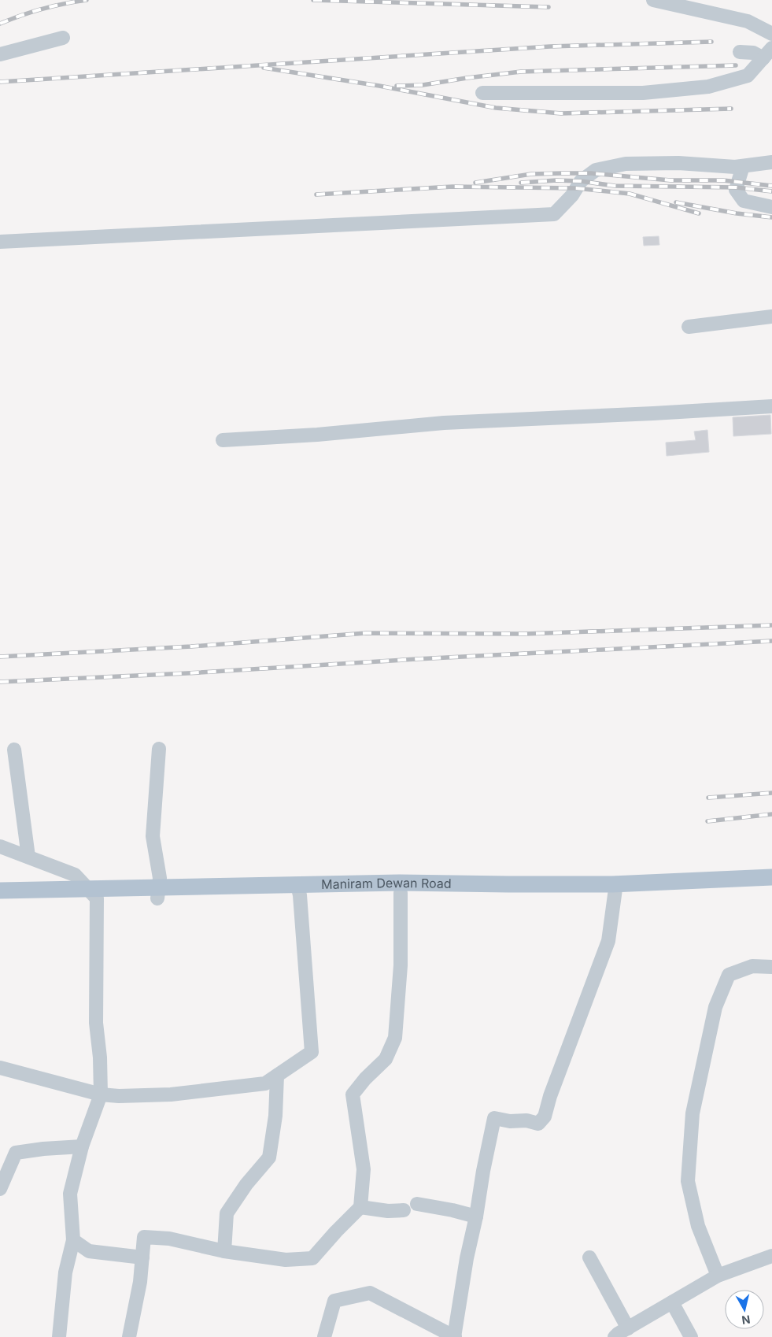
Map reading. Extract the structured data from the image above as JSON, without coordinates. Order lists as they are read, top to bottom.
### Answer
{
  "streets": {
    "main road": ["Maniram Dewan Road"]
  },
  "north": "bottom"
}
